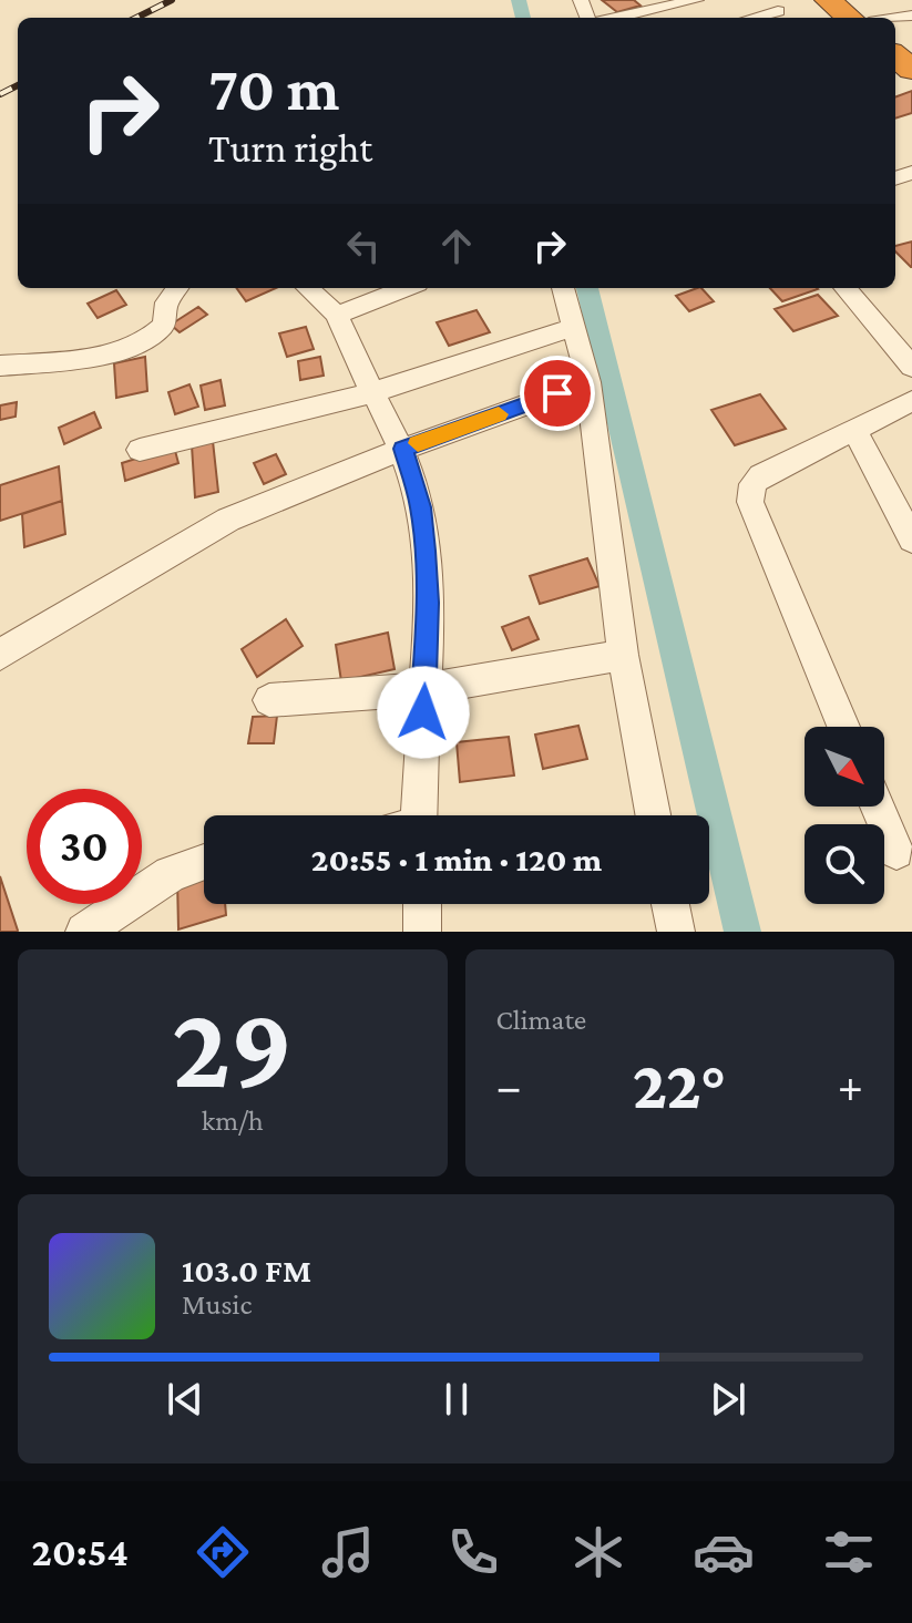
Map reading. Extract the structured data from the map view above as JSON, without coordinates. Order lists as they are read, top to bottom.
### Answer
{
  "north": "bottom right",
  "page": {
    "turn": ["70 m", "Turn right"],
    "limit": "30",
    "trip": "20:55 · 1 min · 120 m",
    "tile": [
      ["29", "km/h"],
      "Climate"
    ],
    "heat": ["−", "22°", "+"],
    "song": ["103.0 FM", "Music"],
    "tabs": "20:54"
  }
}
